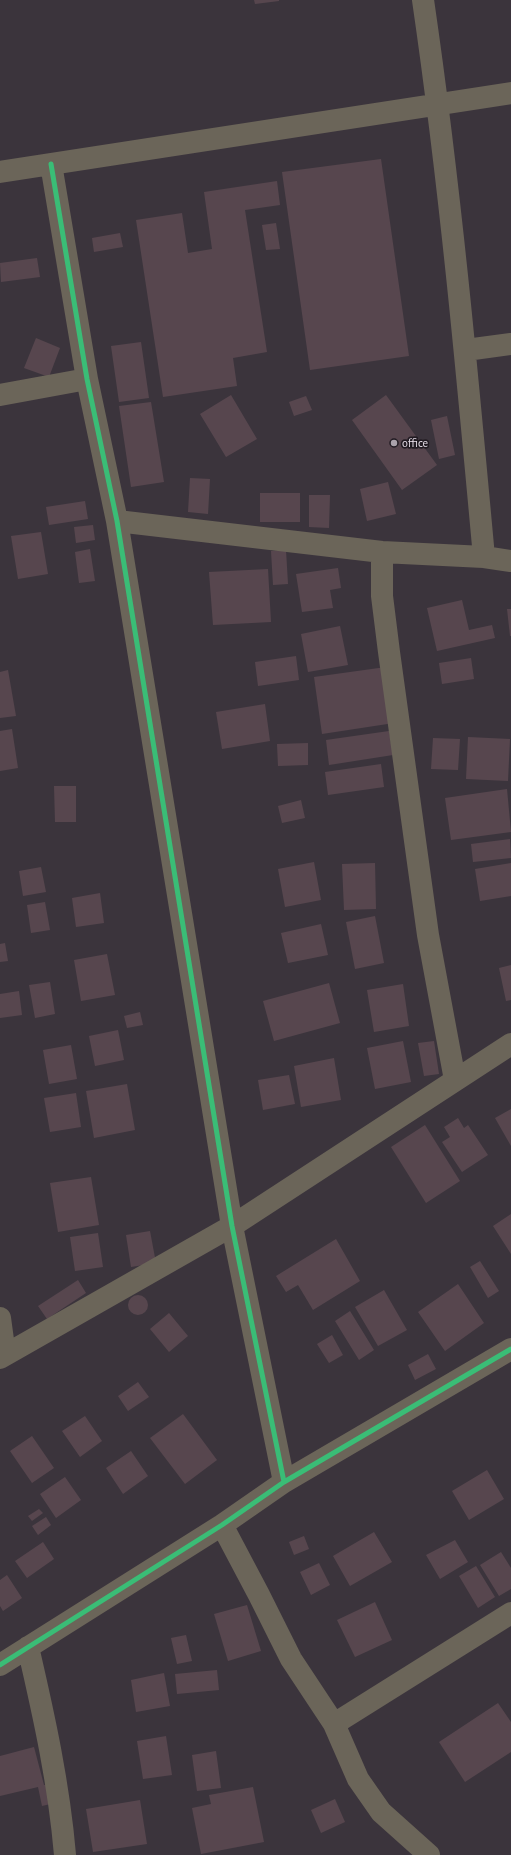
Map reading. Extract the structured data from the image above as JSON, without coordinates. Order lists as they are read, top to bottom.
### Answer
{
  "places": ["office"]
}
